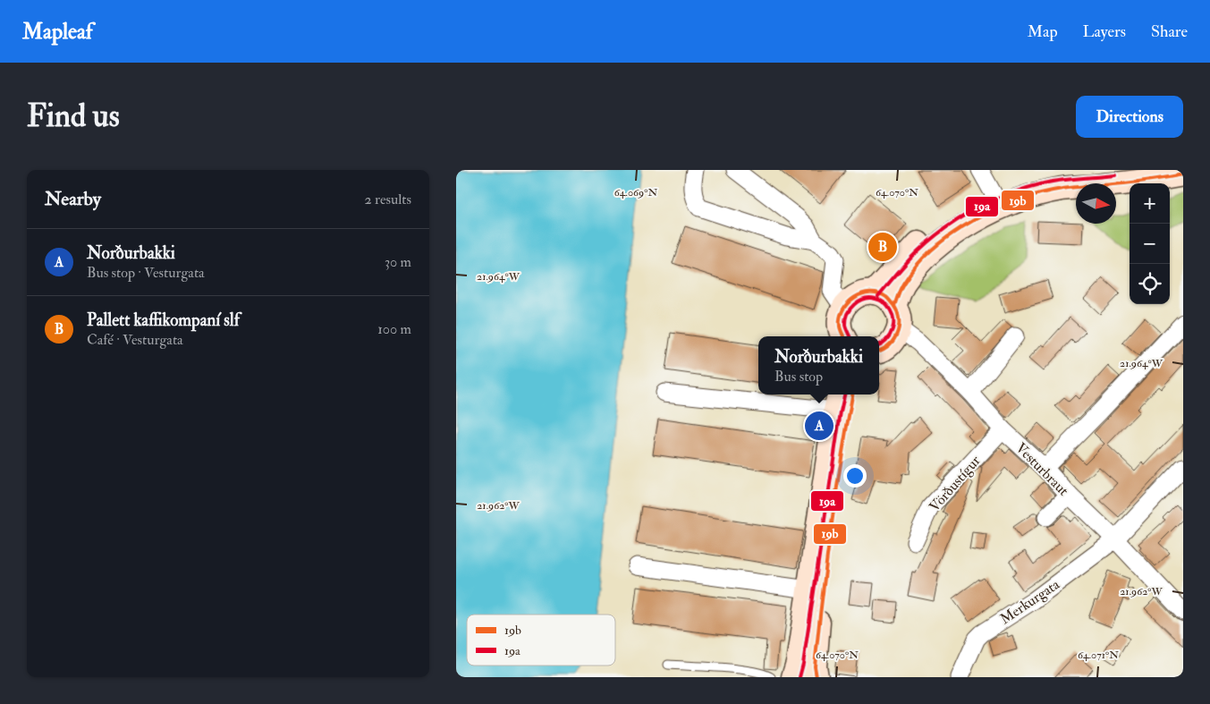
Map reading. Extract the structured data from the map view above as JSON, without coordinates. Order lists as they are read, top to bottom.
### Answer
{
  "streets": {
    "street": ["Vesturbraut", "Vörðustígur", "Merkurgata"]
  },
  "crossings": [
    ["Vesturbraut", "Vörðustígur"],
    ["Vesturbraut", "Merkurgata"]
  ],
  "lines": ["transit line 19b", "transit line 19a"],
  "legend": ["19b", "19a"],
  "north": "right",
  "page": {
    "header": "Mapleaf",
    "nav": ["Map", "Layers", "Share"],
    "buttons": "Directions",
    "title": "Find us",
    "heading": ["Nearby", "2 results"],
    "map_buttons": ["+", "−"],
    "list": [
      {
        "mark": "A",
        "name": "Norðurbakki",
        "note": "Bus stop · Vesturgata",
        "value": "30 m"
      },
      {
        "mark": "B",
        "name": "Pallett kaffikompaní slf",
        "note": "Café · Vesturgata",
        "value": "100 m"
      }
    ],
    "pins": ["B", "A"],
    "popup": ["Norðurbakki", "Bus stop"]
  },
  "coordinates": [
    "64.069°N",
    "64.070°N",
    "21.964°W",
    "21.962°W",
    "64.071°N"
  ]
}
